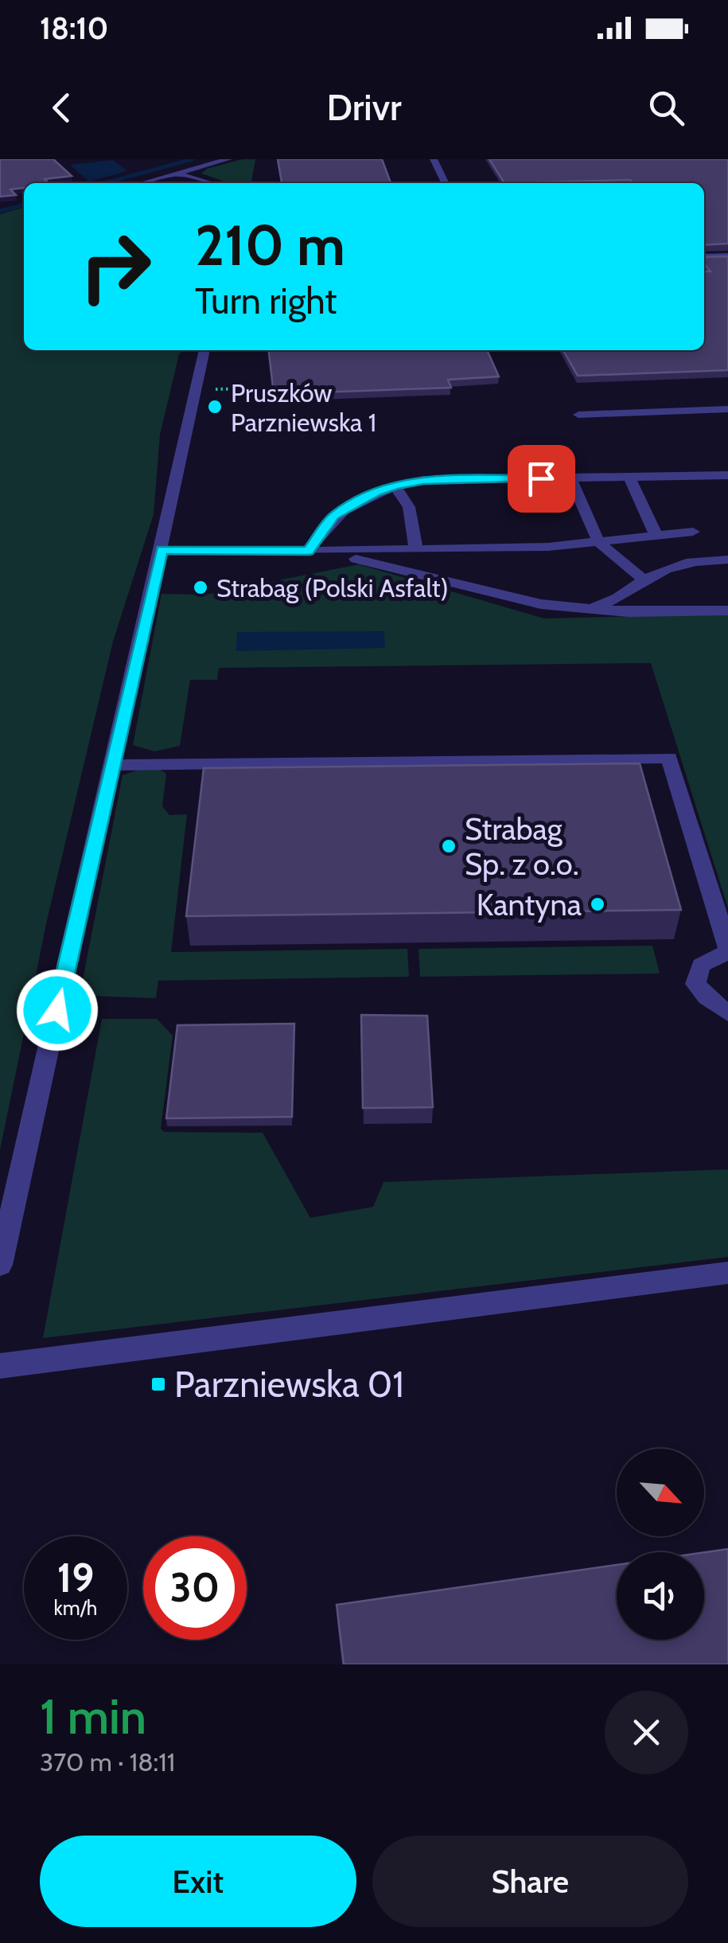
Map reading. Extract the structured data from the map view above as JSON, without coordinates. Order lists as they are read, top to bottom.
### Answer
{
  "places": {
    "other": [
      "Pruszków Parzniewska 1",
      "Strabag (Polski Asfalt)",
      "Strabag Sp. z o.o.",
      "Kantyna"
    ],
    "transit": ["Parzniewska 01"]
  },
  "north": "bottom right",
  "page": {
    "status": "18:10",
    "header": "Drivr",
    "turn": ["210 m", "Turn right"],
    "speed": "19 km/h",
    "limit": "30",
    "heading": ["1 min", "370 m · 18:11"],
    "buttons": ["Exit", "Share"]
  }
}
